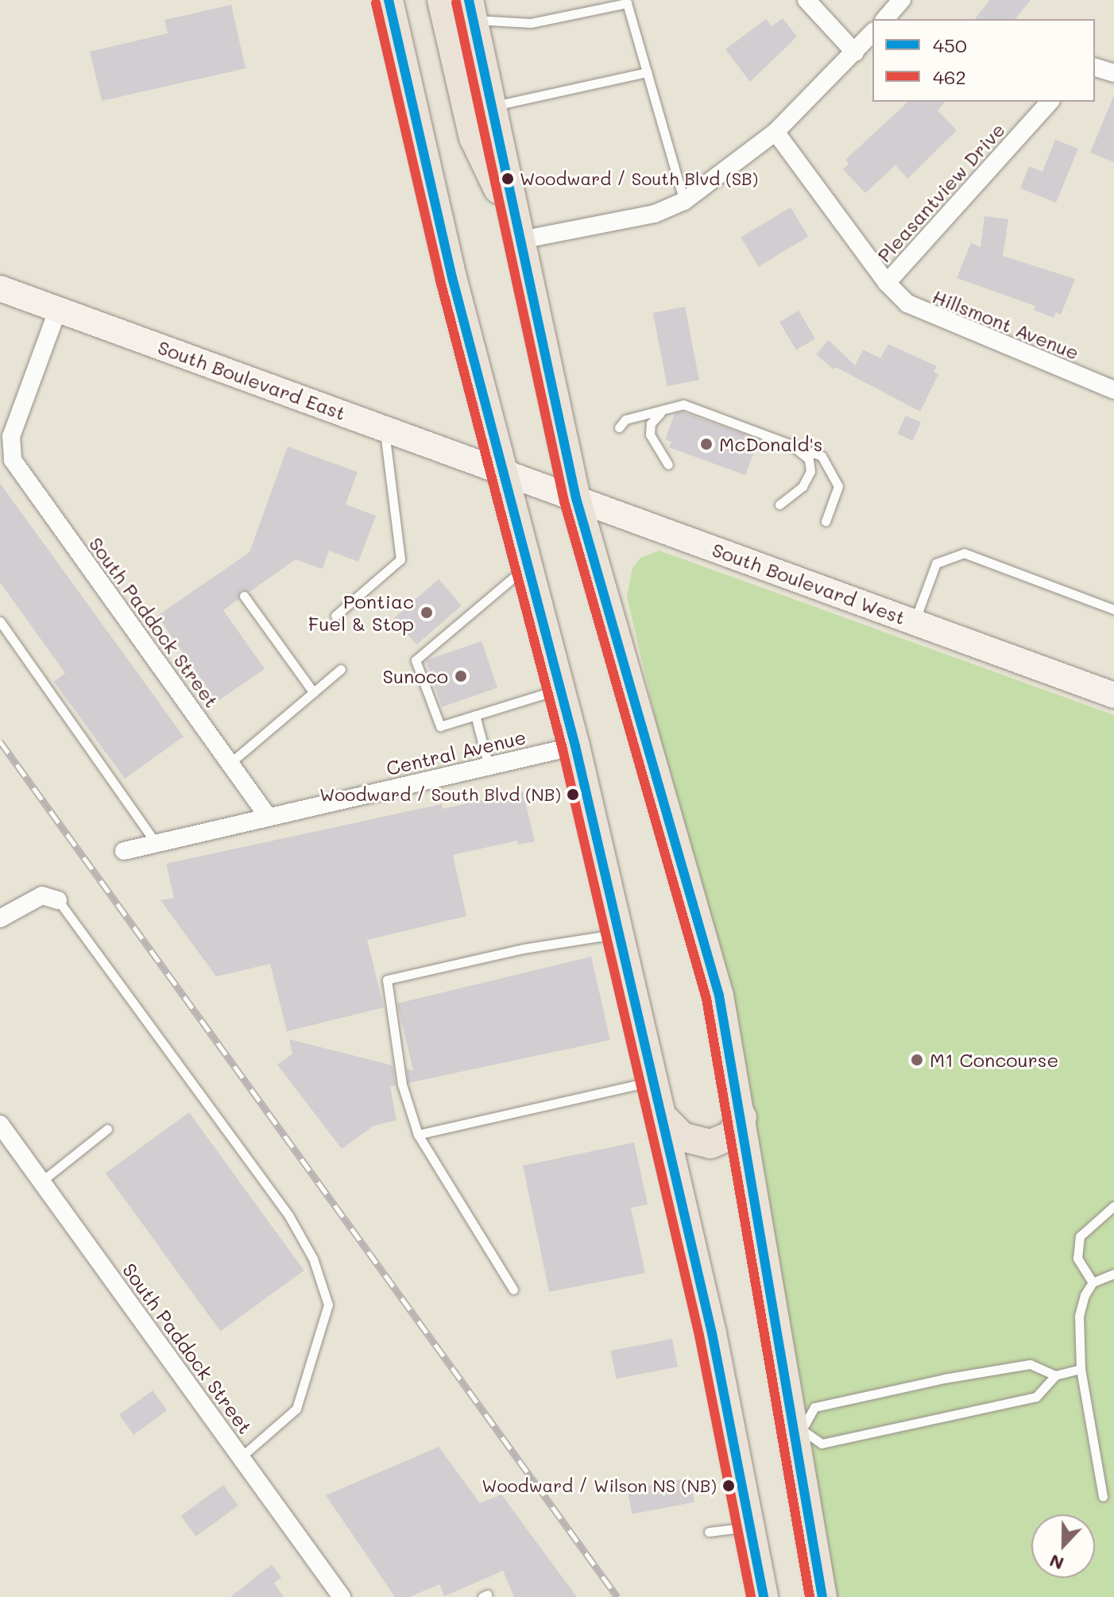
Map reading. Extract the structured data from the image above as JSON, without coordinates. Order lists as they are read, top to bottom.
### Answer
{
  "streets": {
    "street": [
      "Pleasantview Drive",
      "Hillsmont Avenue",
      "South Boulevard East",
      "South Boulevard West",
      "South Paddock Street",
      "Central Avenue"
    ]
  },
  "crossings": [
    ["Pleasantview Drive", "Hillsmont Avenue"],
    ["South Boulevard East", "South Boulevard West"],
    ["South Paddock Street", "Central Avenue"]
  ],
  "places": [
    "Woodward / South Blvd (SB)",
    "McDonald's",
    "Pontiac Fuel & Stop",
    "Sunoco",
    "Woodward / South Blvd (NB)",
    "M1 Concourse",
    "Woodward / Wilson NS (NB)"
  ],
  "lines": ["transit line 450", "transit line 462"],
  "legend": ["450", "462"],
  "north": "bottom"
}
